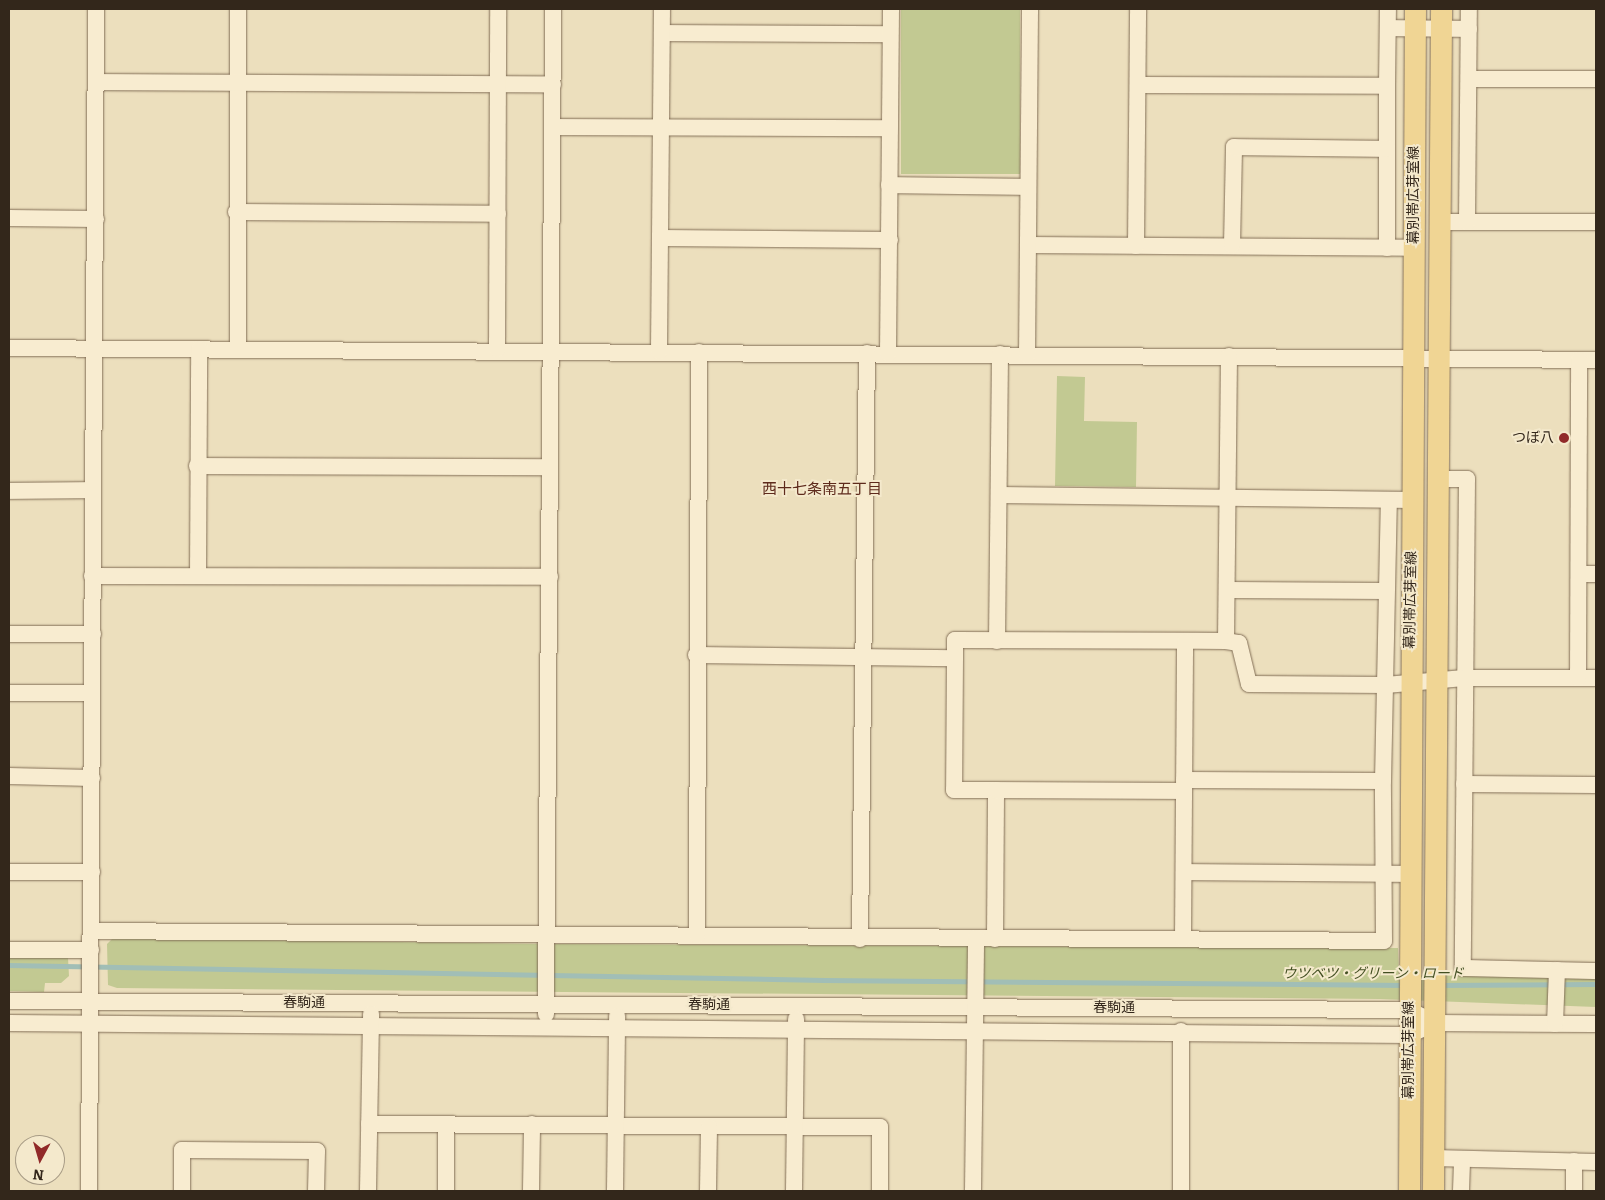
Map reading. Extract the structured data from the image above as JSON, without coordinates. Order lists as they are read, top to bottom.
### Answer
{
  "streets": {
    "main road": ["幕別帯広芽室線"],
    "street": ["春駒通"]
  },
  "crossings": [
    ["幕別帯広芽室線", "春駒通"]
  ],
  "districts": ["西十七条南五丁目"],
  "parks": ["ウツベツ・グリーン・ロード"],
  "places": ["つぼ八"],
  "north": "bottom"
}
